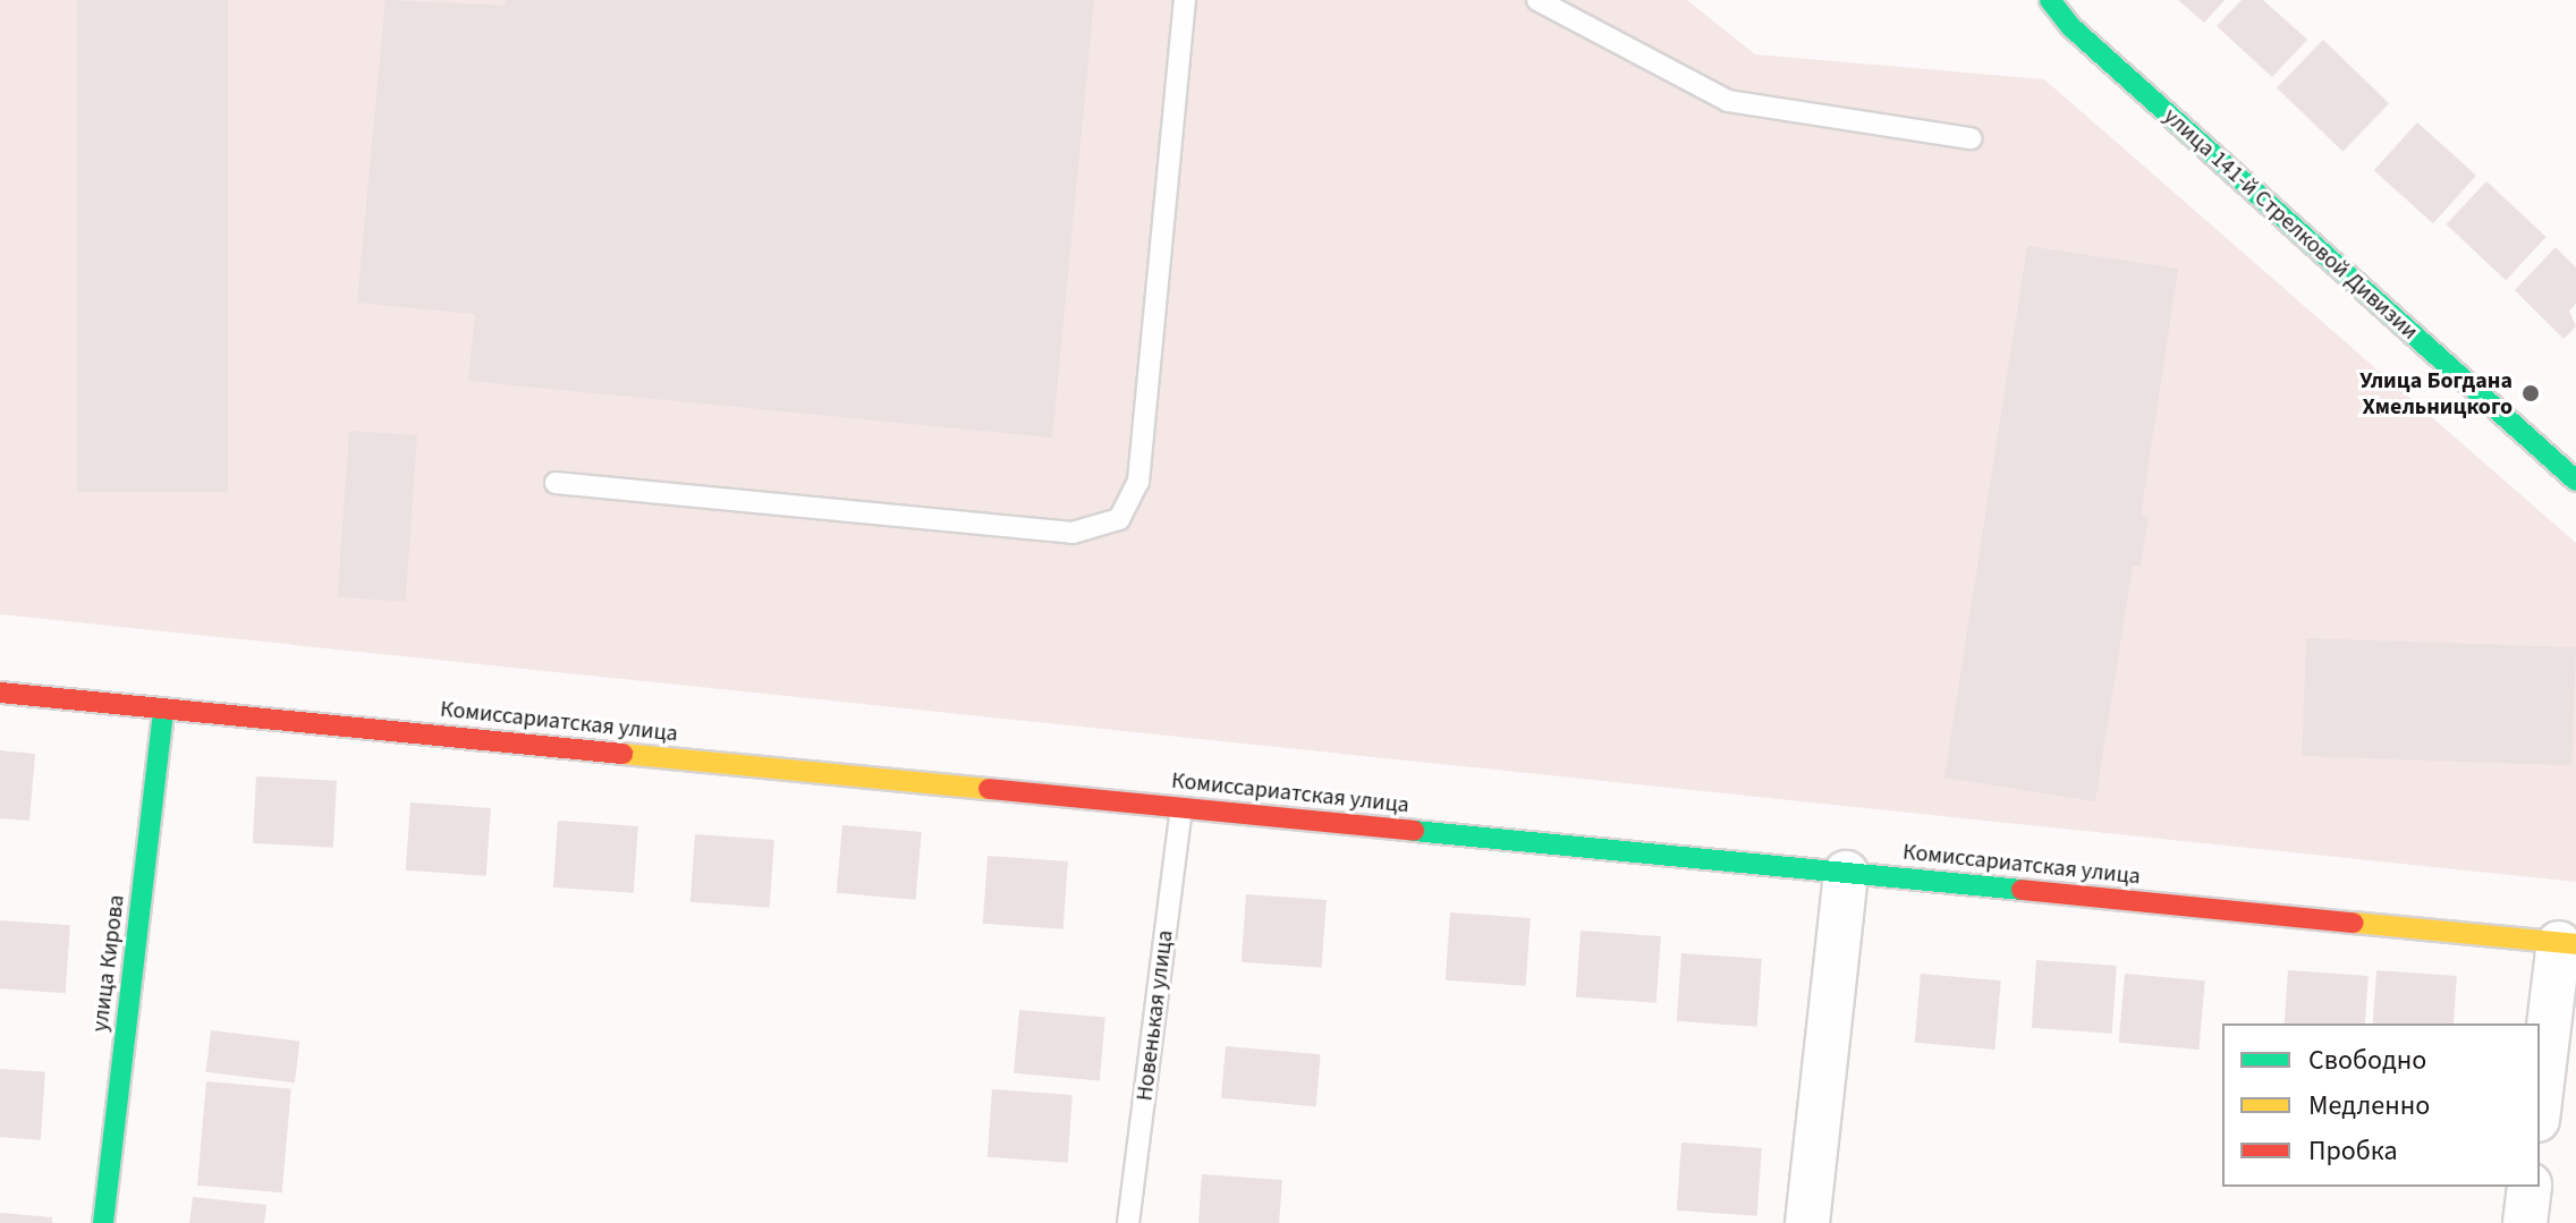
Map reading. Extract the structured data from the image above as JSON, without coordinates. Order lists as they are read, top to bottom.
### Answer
{
  "streets": {
    "street": ["улица 141-й Стрелковой Дивизии", "Комиссариатская улица", "улица Кирова"],
    "lane": ["Новенькая улица"]
  },
  "crossings": [
    ["Комиссариатская улица", "улица Кирова"],
    ["Комиссариатская улица", "Новенькая улица"]
  ],
  "places": ["Улица Богдана Хмельницкого"],
  "legend": ["Свободно", "Медленно", "Пробка"]
}
